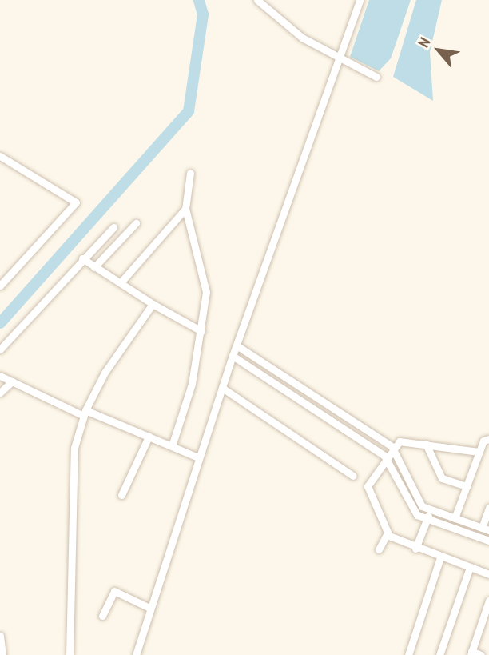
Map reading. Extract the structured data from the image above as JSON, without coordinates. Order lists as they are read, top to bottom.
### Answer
{
  "north": "top left"
}
